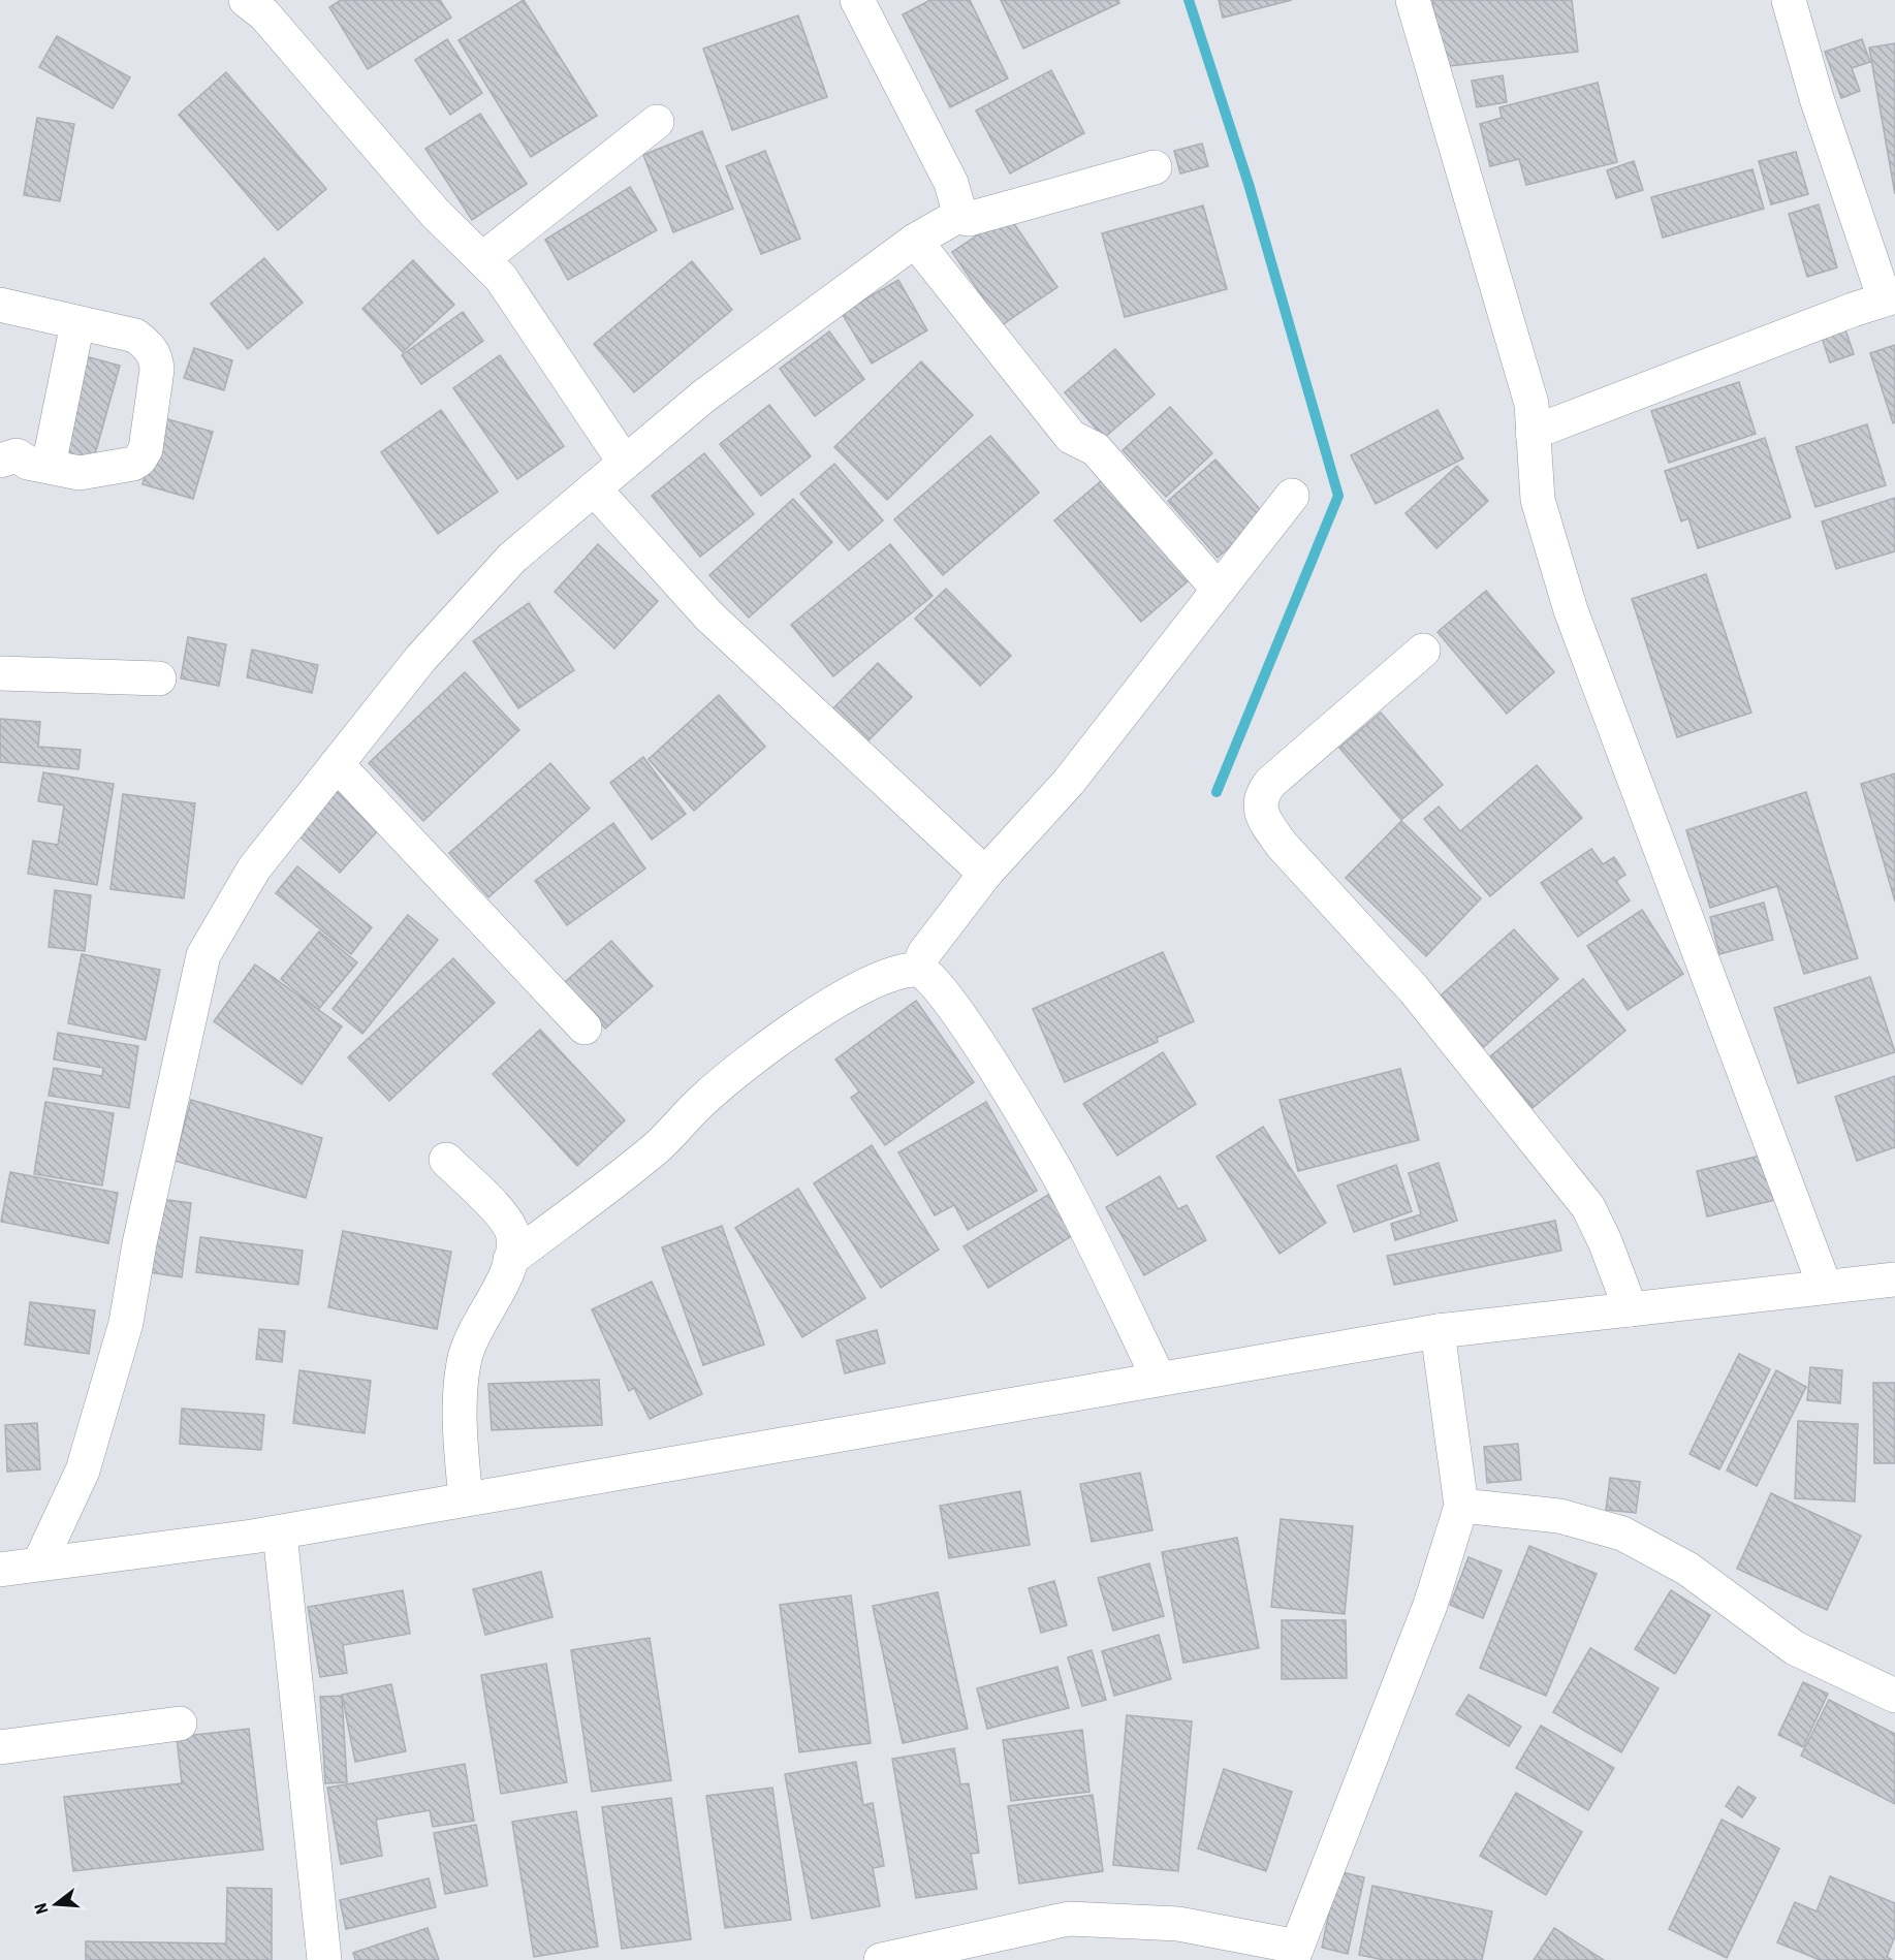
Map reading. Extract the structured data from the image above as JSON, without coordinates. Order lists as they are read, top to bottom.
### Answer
{
  "north": "left"
}
